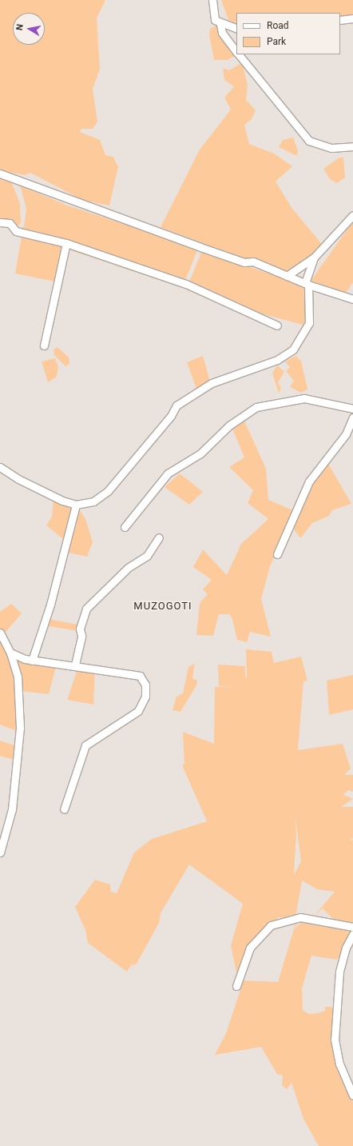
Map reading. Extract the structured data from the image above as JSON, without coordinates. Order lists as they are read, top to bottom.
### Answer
{
  "districts": ["MUZOGOTI"],
  "legend": ["Road", "Park"],
  "north": "left"
}
